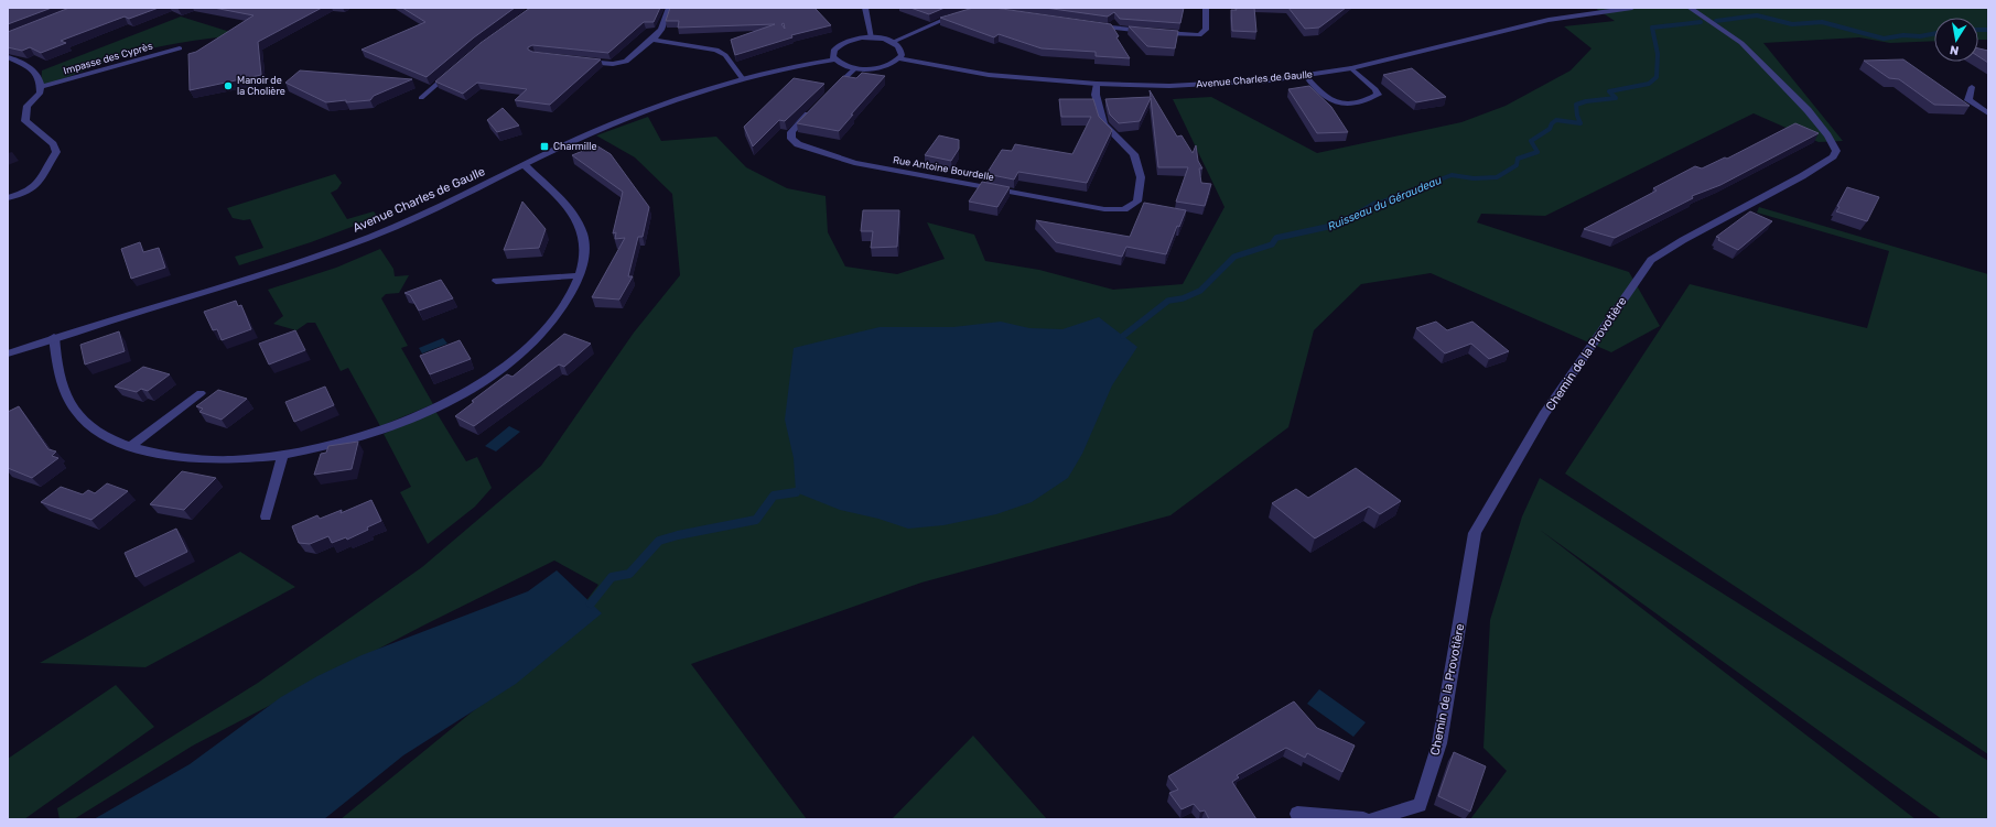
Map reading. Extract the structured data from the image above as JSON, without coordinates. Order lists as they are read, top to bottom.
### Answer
{
  "streets": {
    "street": [
      "Impasse des Cyprès",
      "Avenue Charles de Gaulle",
      "Rue Antoine Bourdelle",
      "Chemin de la Provotière"
    ]
  },
  "crossings": [
    ["Avenue Charles de Gaulle", "Rue Antoine Bourdelle"]
  ],
  "water": ["Ruisseau du Géraudeau"],
  "places": {
    "other": ["Manoir de la Cholière"],
    "transit": ["Charmille"]
  },
  "north": "bottom"
}
